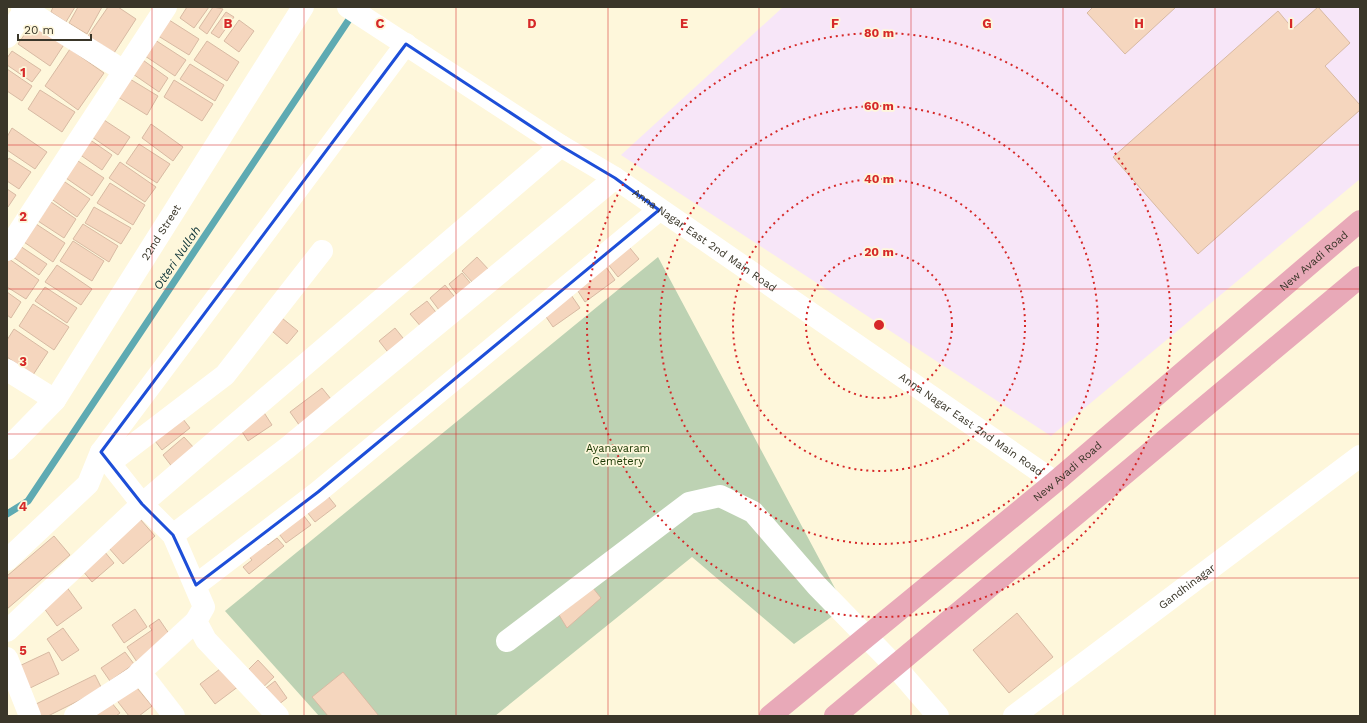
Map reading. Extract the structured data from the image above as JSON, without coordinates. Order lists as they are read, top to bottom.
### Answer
{
  "streets": {
    "main road": ["New Avadi Road"],
    "street": ["22nd Street", "Anna Nagar East 2nd Main Road", "Gandhinagar"]
  },
  "crossings": [
    ["Anna Nagar East 2nd Main Road", "New Avadi Road"]
  ],
  "water": ["Otteri Nullah"],
  "parks": ["Ayanavaram Cemetery"],
  "scale_bar": "20 m",
  "grid": {
    "columns": [
      "B",
      "C",
      "D",
      "E",
      "F",
      "G",
      "H",
      "I"
    ],
    "rows": [
      "1",
      "2",
      "3",
      "4",
      "5"
    ]
  },
  "rings": [
    "80 m",
    "60 m",
    "40 m",
    "20 m"
  ]
}
